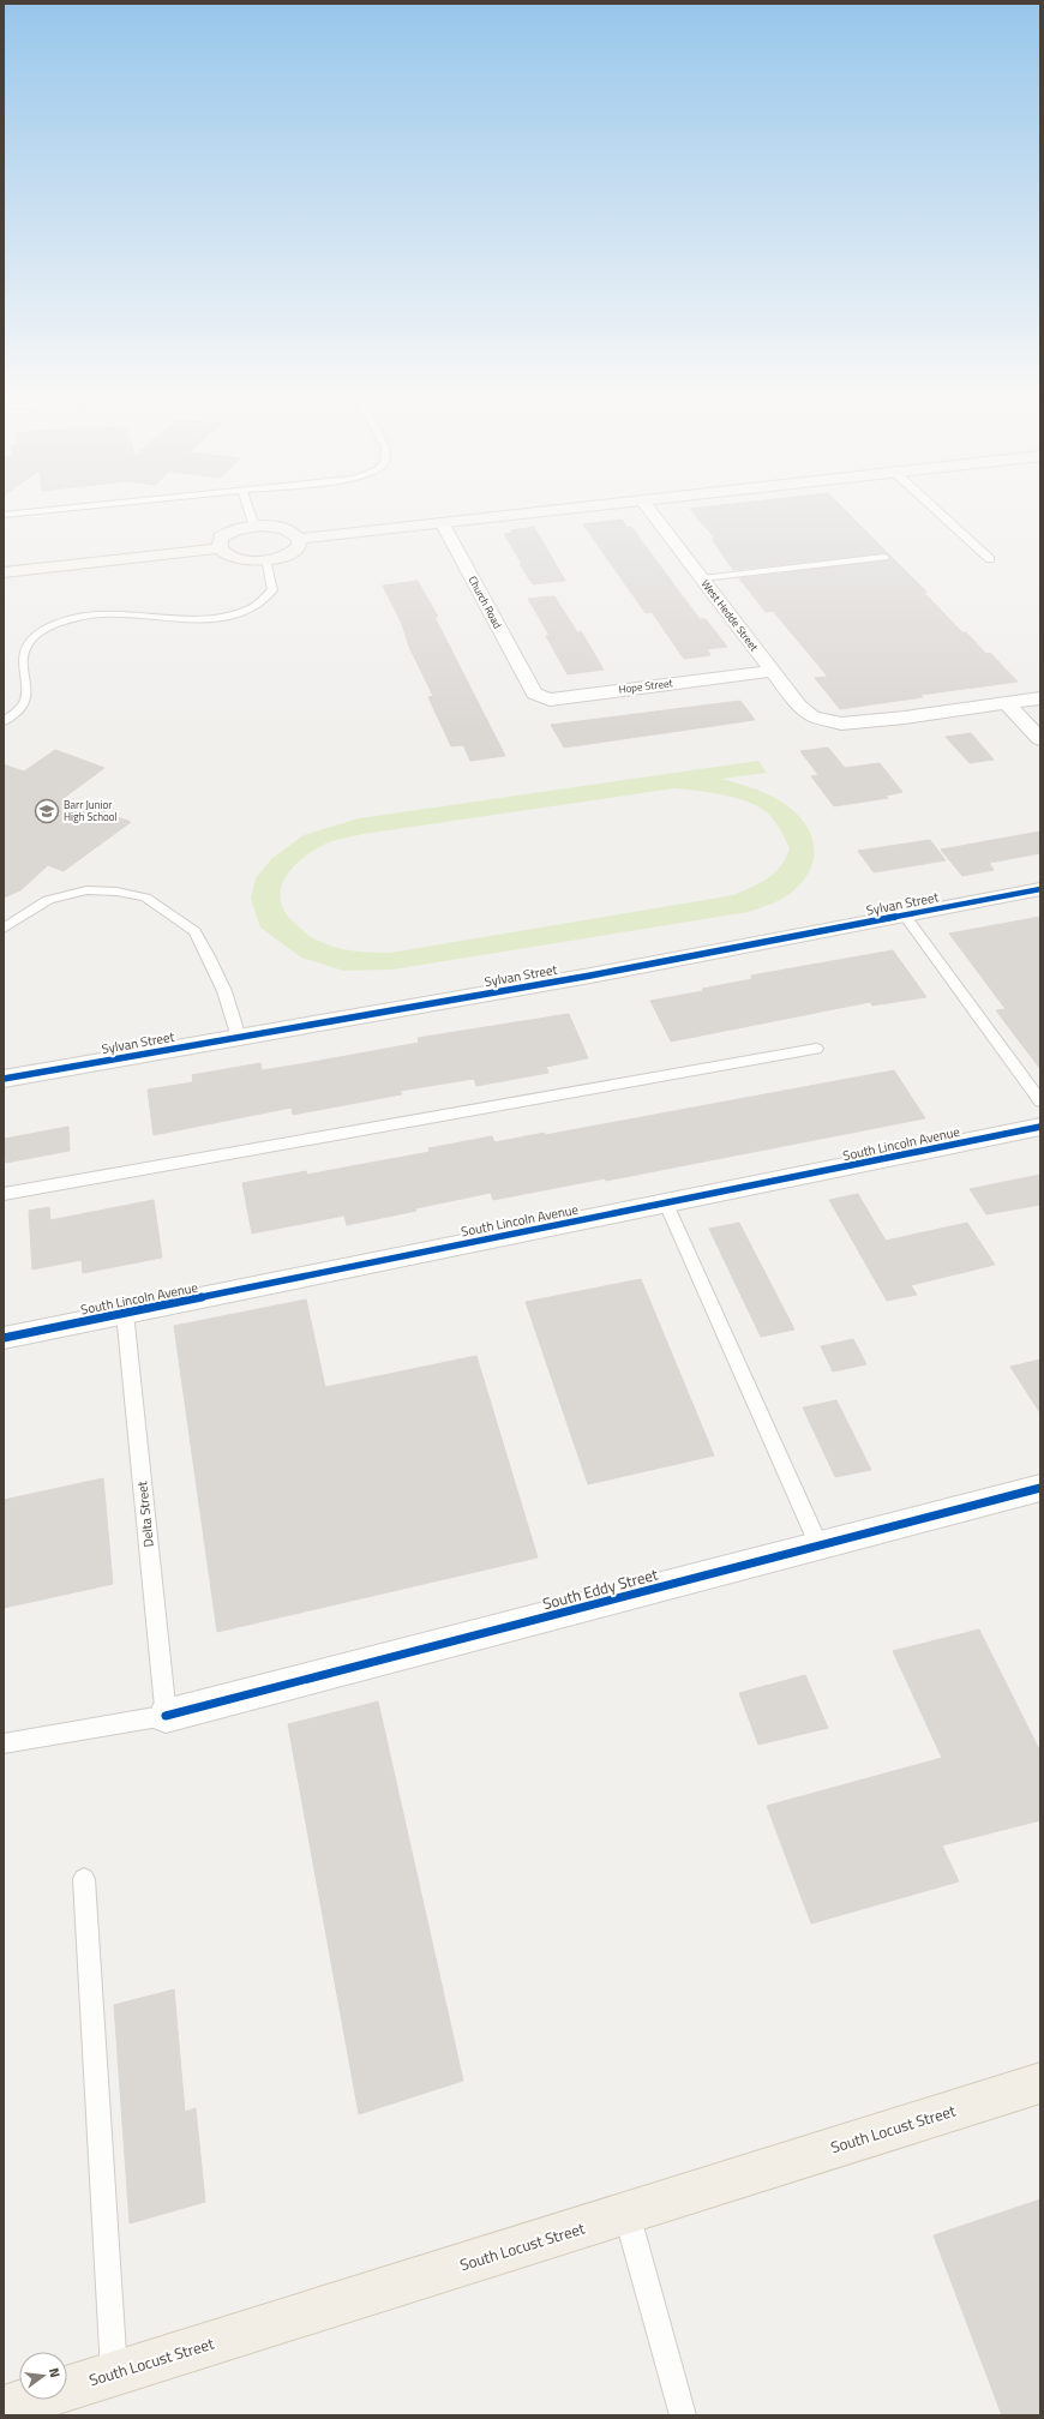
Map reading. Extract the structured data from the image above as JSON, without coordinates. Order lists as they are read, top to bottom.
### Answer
{
  "streets": {
    "main road": ["South Locust Street"],
    "street": [
      "Church Road",
      "West Hedde Street",
      "Hope Street",
      "Sylvan Street",
      "South Lincoln Avenue",
      "South Eddy Street"
    ],
    "lane": ["Delta Street"]
  },
  "crossings": [
    ["Church Road", "Hope Street"],
    ["West Hedde Street", "Hope Street"],
    ["South Lincoln Avenue", "Delta Street"],
    ["Delta Street", "South Eddy Street"]
  ],
  "places": {
    "school or university": ["Barr Junior High School"]
  },
  "north": "right"
}
